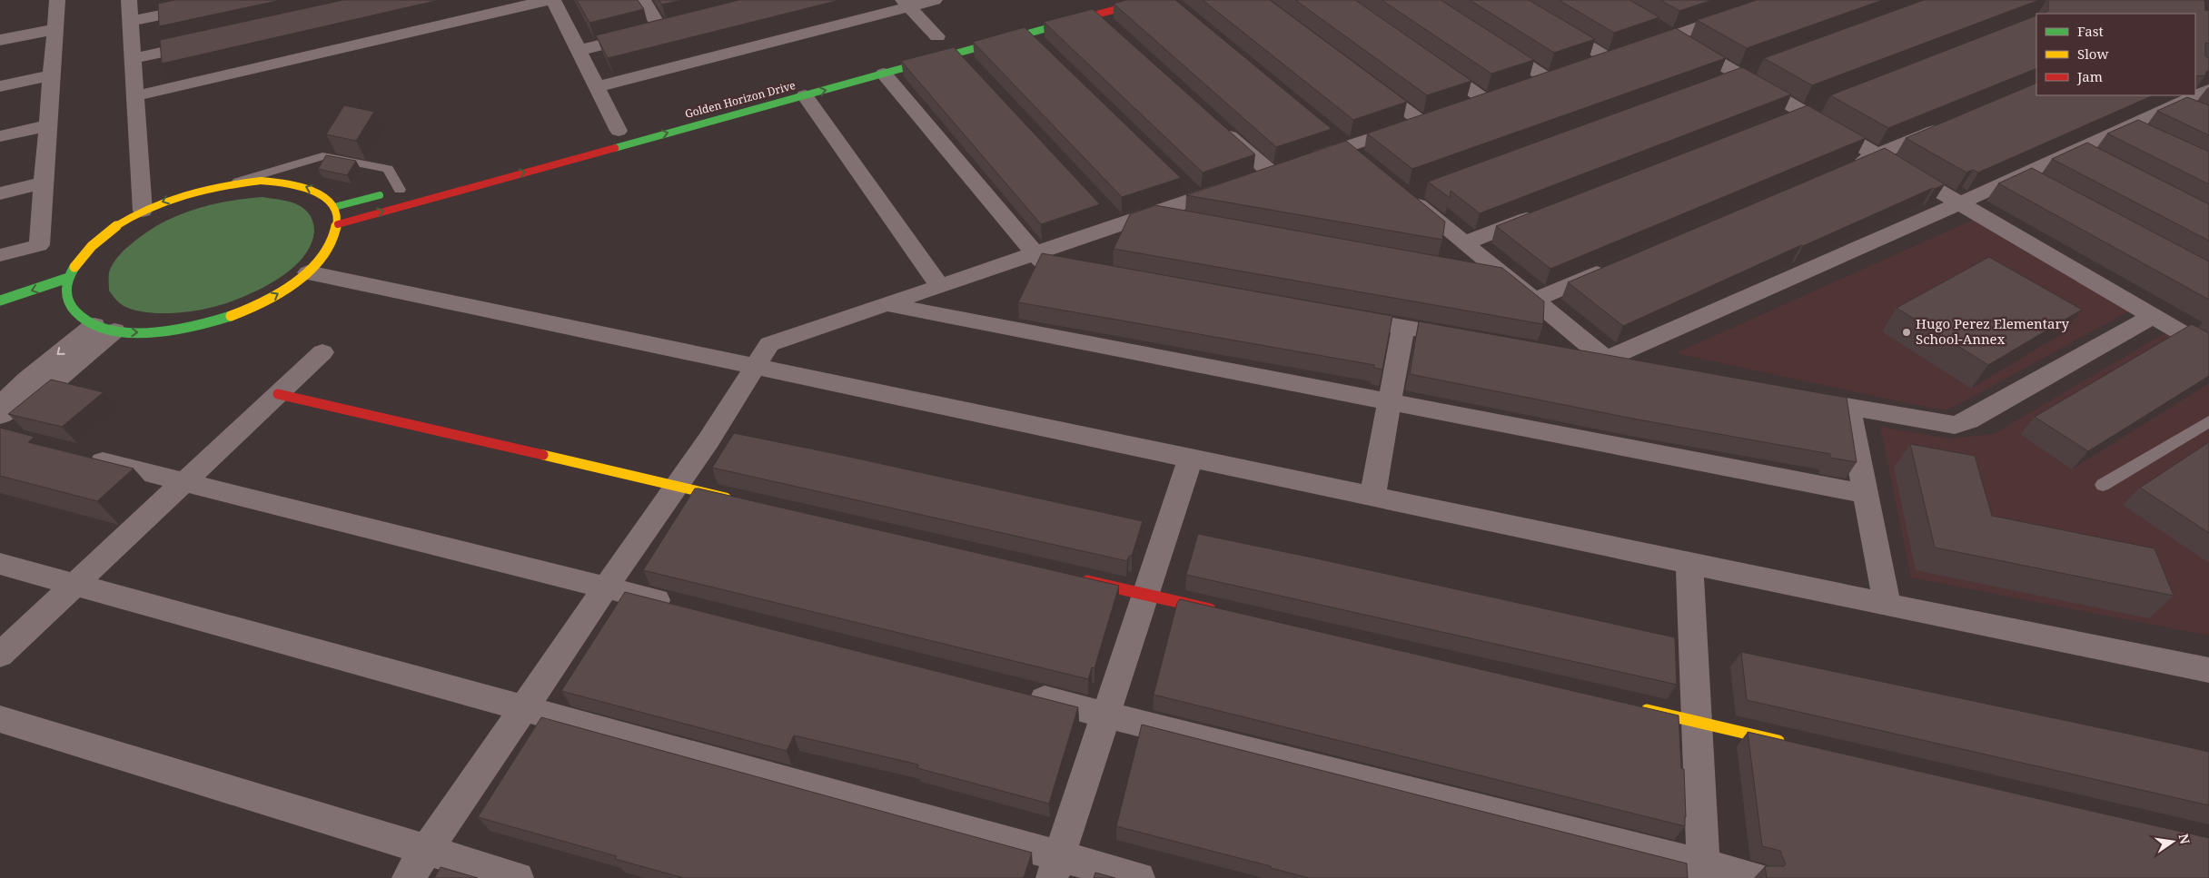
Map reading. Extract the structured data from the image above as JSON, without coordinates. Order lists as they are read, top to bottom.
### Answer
{
  "streets": {
    "street": ["Golden Horizon Drive"]
  },
  "places": ["Hugo Perez Elementary School-Annex"],
  "legend": ["Fast", "Slow", "Jam"],
  "north": "right"
}
